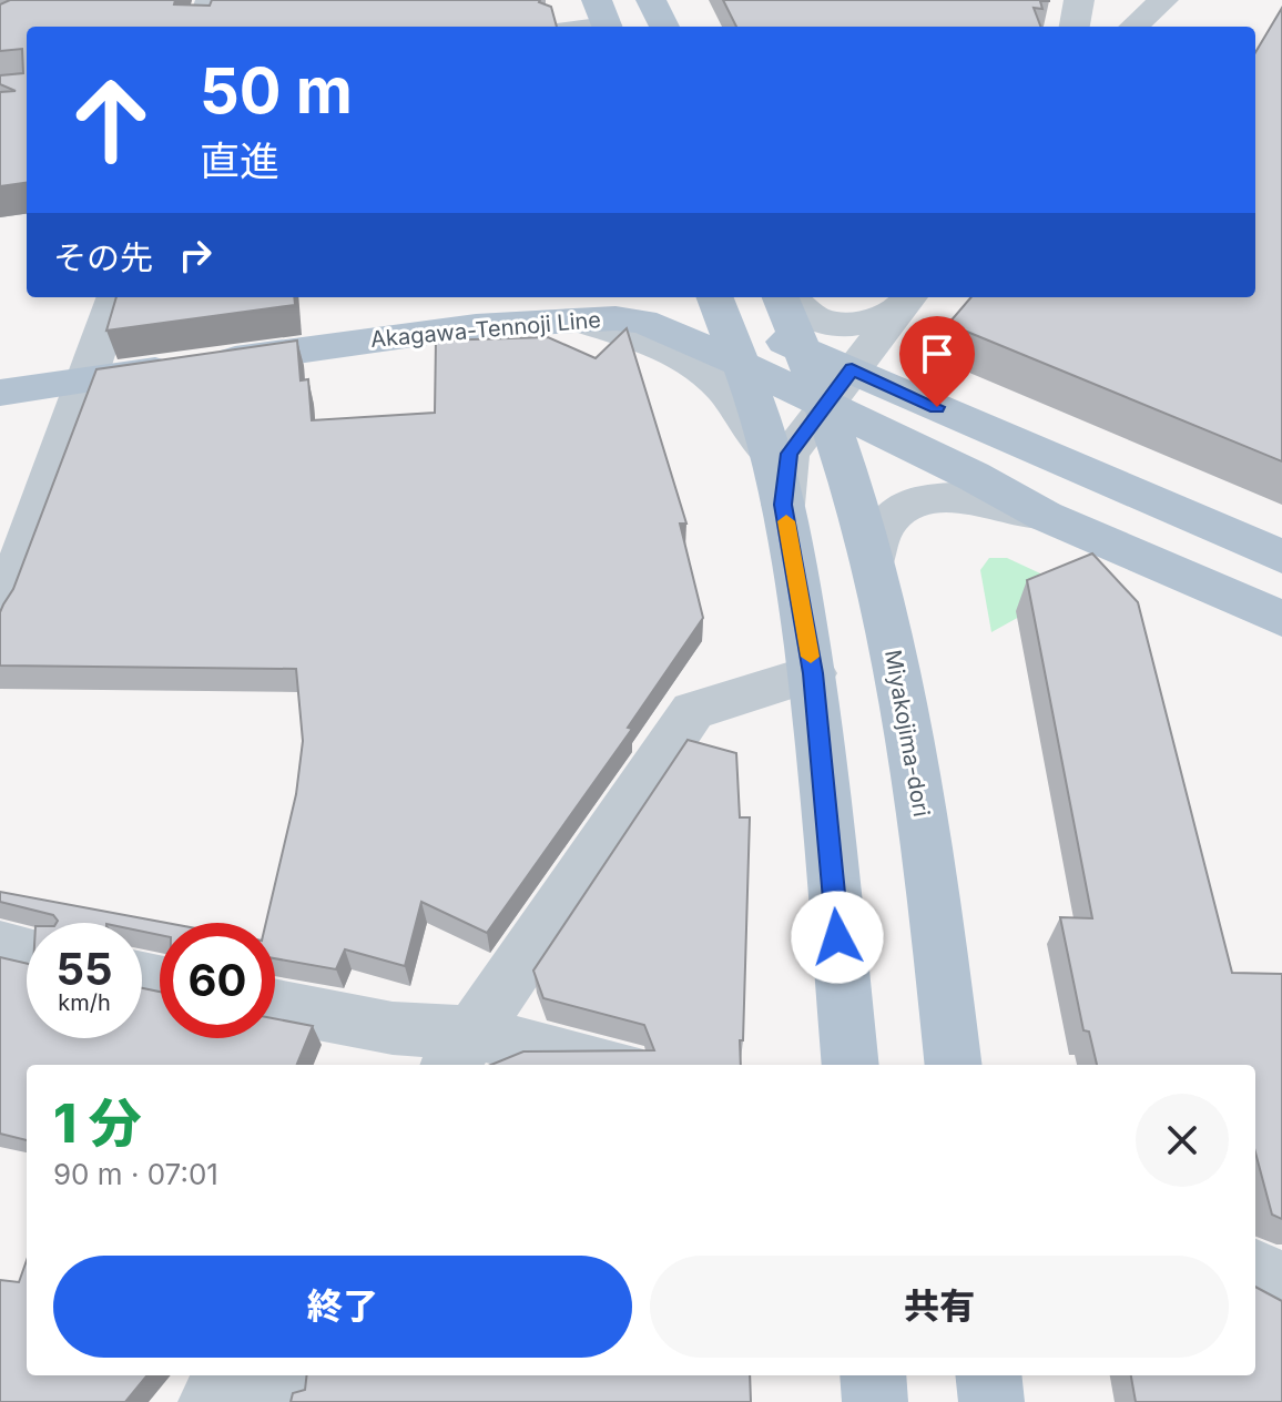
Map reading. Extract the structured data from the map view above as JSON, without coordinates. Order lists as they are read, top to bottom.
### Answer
{
  "streets": {
    "main road": ["Akagawa-Tennoji Line", "Miyakojima-dori"]
  },
  "crossings": [
    ["Akagawa-Tennoji Line", "Miyakojima-dori"]
  ],
  "page": {
    "turn": ["50 m", "直進"],
    "then": "その先",
    "speed": "55 km/h",
    "limit": "60",
    "heading": ["1 分", "90 m · 07:01"],
    "buttons": ["終了", "共有"]
  }
}
